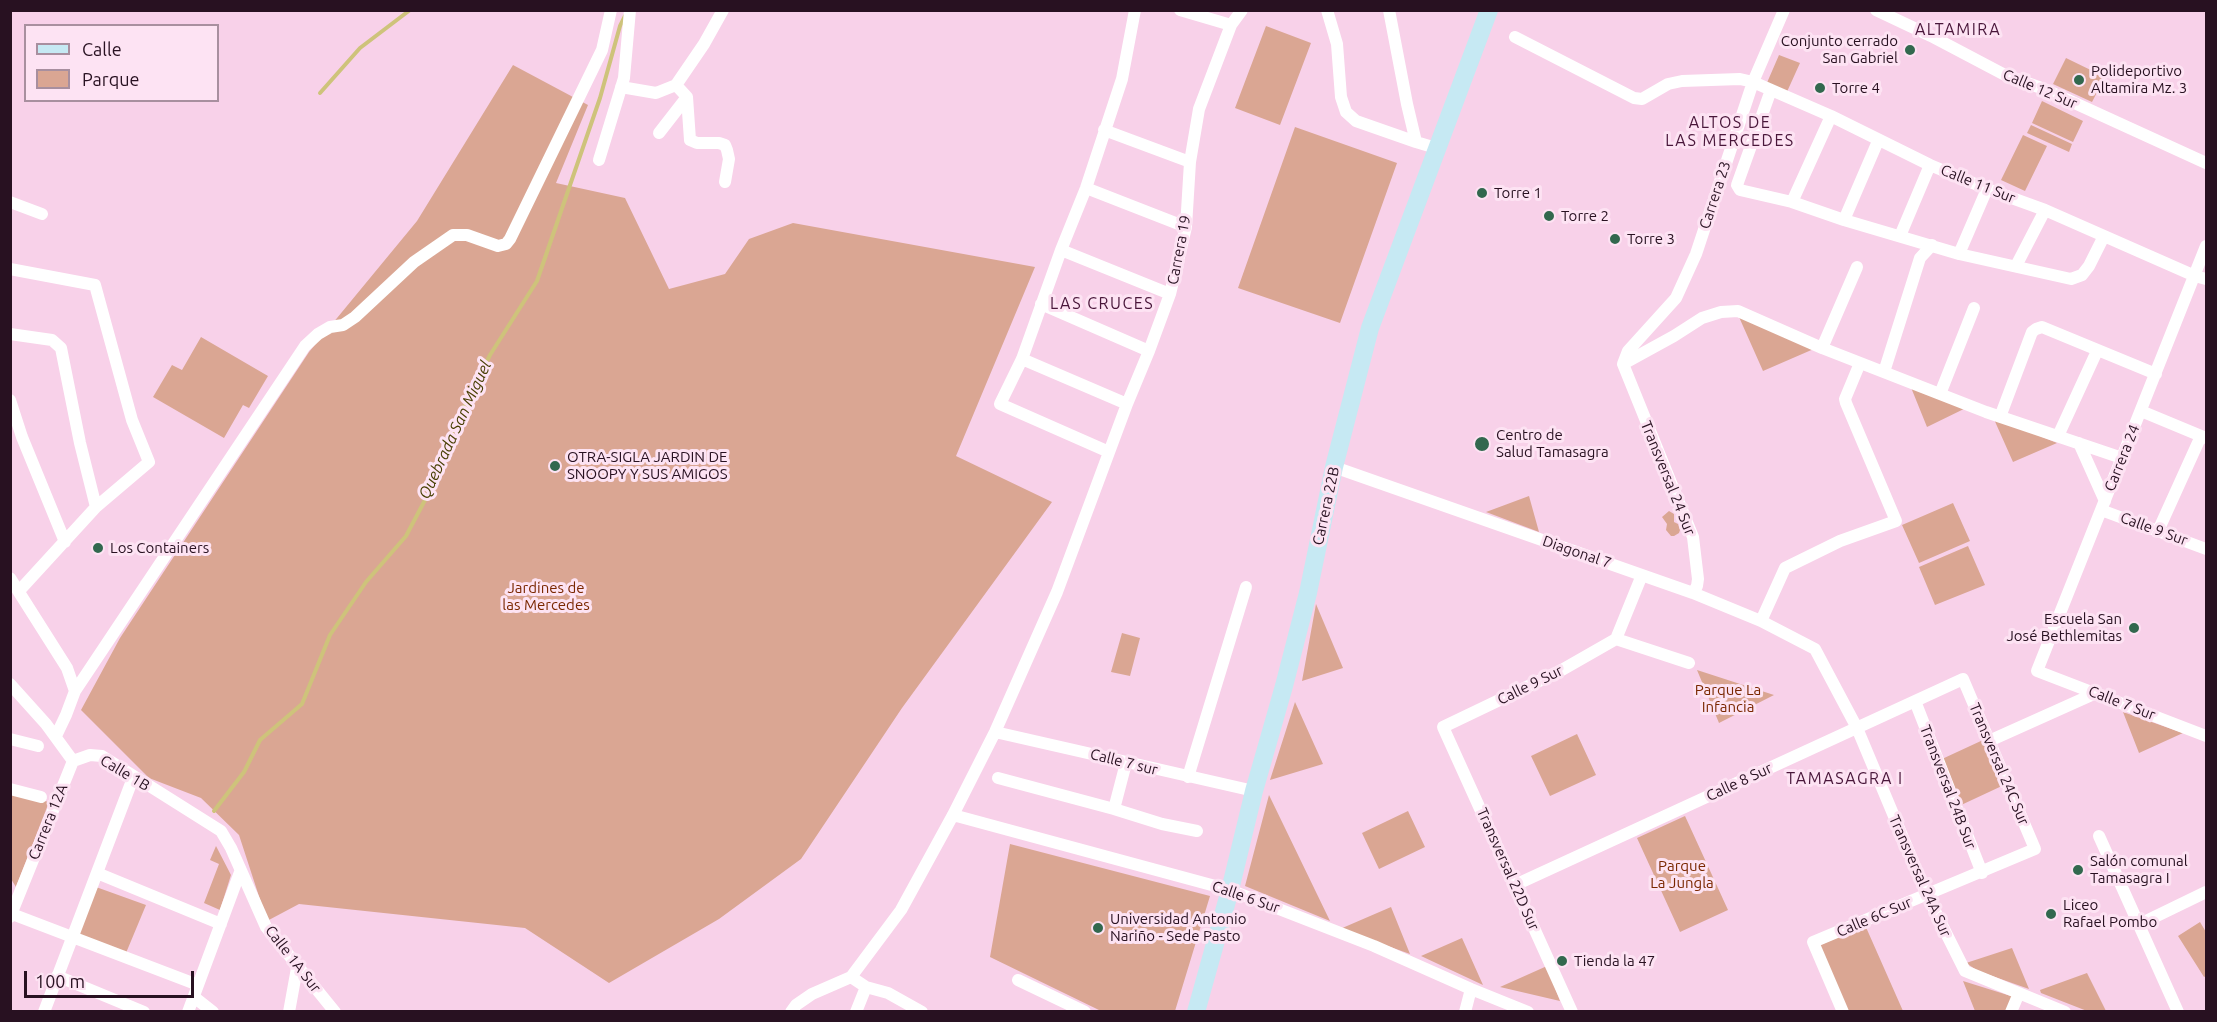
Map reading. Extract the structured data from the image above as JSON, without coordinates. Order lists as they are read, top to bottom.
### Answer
{
  "streets": {
    "street": [
      "Calle 12 Sur",
      "Calle 11 Sur",
      "Carrera 23",
      "Carrera 19",
      "Carrera 24",
      "Transversal 24 Sur",
      "Carrera 22B",
      "Calle 9 Sur",
      "Diagonal 7",
      "Calle 7 Sur",
      "Calle 7 sur",
      "Transversal 24C Sur",
      "Calle 1B",
      "Calle 8 Sur",
      "Transversal 24B Sur",
      "Carrera 12A",
      "Transversal 22D Sur",
      "Transversal 24A Sur",
      "Calle 6 Sur",
      "Calle 6C Sur",
      "Calle 1A Sur"
    ]
  },
  "crossings": [
    ["Calle 11 Sur", "Carrera 23"],
    ["Calle 11 Sur", "Carrera 24"],
    ["Carrera 23", "Transversal 24 Sur"],
    ["Carrera 19", "Calle 7 sur"],
    ["Carrera 19", "Calle 6 Sur"],
    ["Carrera 24", "Calle 9 Sur"],
    ["Carrera 24", "Calle 7 Sur"],
    ["Transversal 24 Sur", "Diagonal 7"],
    ["Carrera 22B", "Diagonal 7"],
    ["Carrera 22B", "Calle 7 sur"],
    ["Carrera 22B", "Calle 6 Sur"],
    ["Calle 9 Sur", "Transversal 22D Sur"],
    ["Diagonal 7", "Transversal 24A Sur"],
    ["Transversal 24C Sur", "Calle 8 Sur"],
    ["Transversal 24C Sur", "Calle 6C Sur"],
    ["Calle 1B", "Carrera 12A"],
    ["Calle 1B", "Calle 1A Sur"],
    ["Calle 8 Sur", "Transversal 24B Sur"],
    ["Calle 8 Sur", "Transversal 22D Sur"],
    ["Calle 8 Sur", "Transversal 24A Sur"],
    ["Transversal 24B Sur", "Calle 6C Sur"],
    ["Transversal 24A Sur", "Calle 6C Sur"]
  ],
  "districts": [
    "ALTAMIRA",
    "ALTOS DE LAS MERCEDES",
    "LAS CRUCES",
    "TAMASAGRA I"
  ],
  "water": ["Quebrada San Miguel"],
  "parks": ["Jardines de las Mercedes", "Parque La Infancia", "Parque La Jungla"],
  "places": [
    "Conjunto cerrado San Gabriel",
    "Polideportivo Altamira Mz. 3",
    "Torre 4",
    "Torre 1",
    "Torre 2",
    "Torre 3",
    "Centro de Salud Tamasagra",
    "OTRA-SIGLA JARDIN DE SNOOPY Y SUS AMIGOS",
    "Los Containers",
    "Escuela San José Bethlemitas",
    "Salón comunal Tamasagra I",
    "Liceo Rafael Pombo",
    "Universidad Antonio Nariño - Sede Pasto",
    "Tienda la 47"
  ],
  "legend": ["Calle", "Parque"],
  "scale_bar": "100 m"
}
